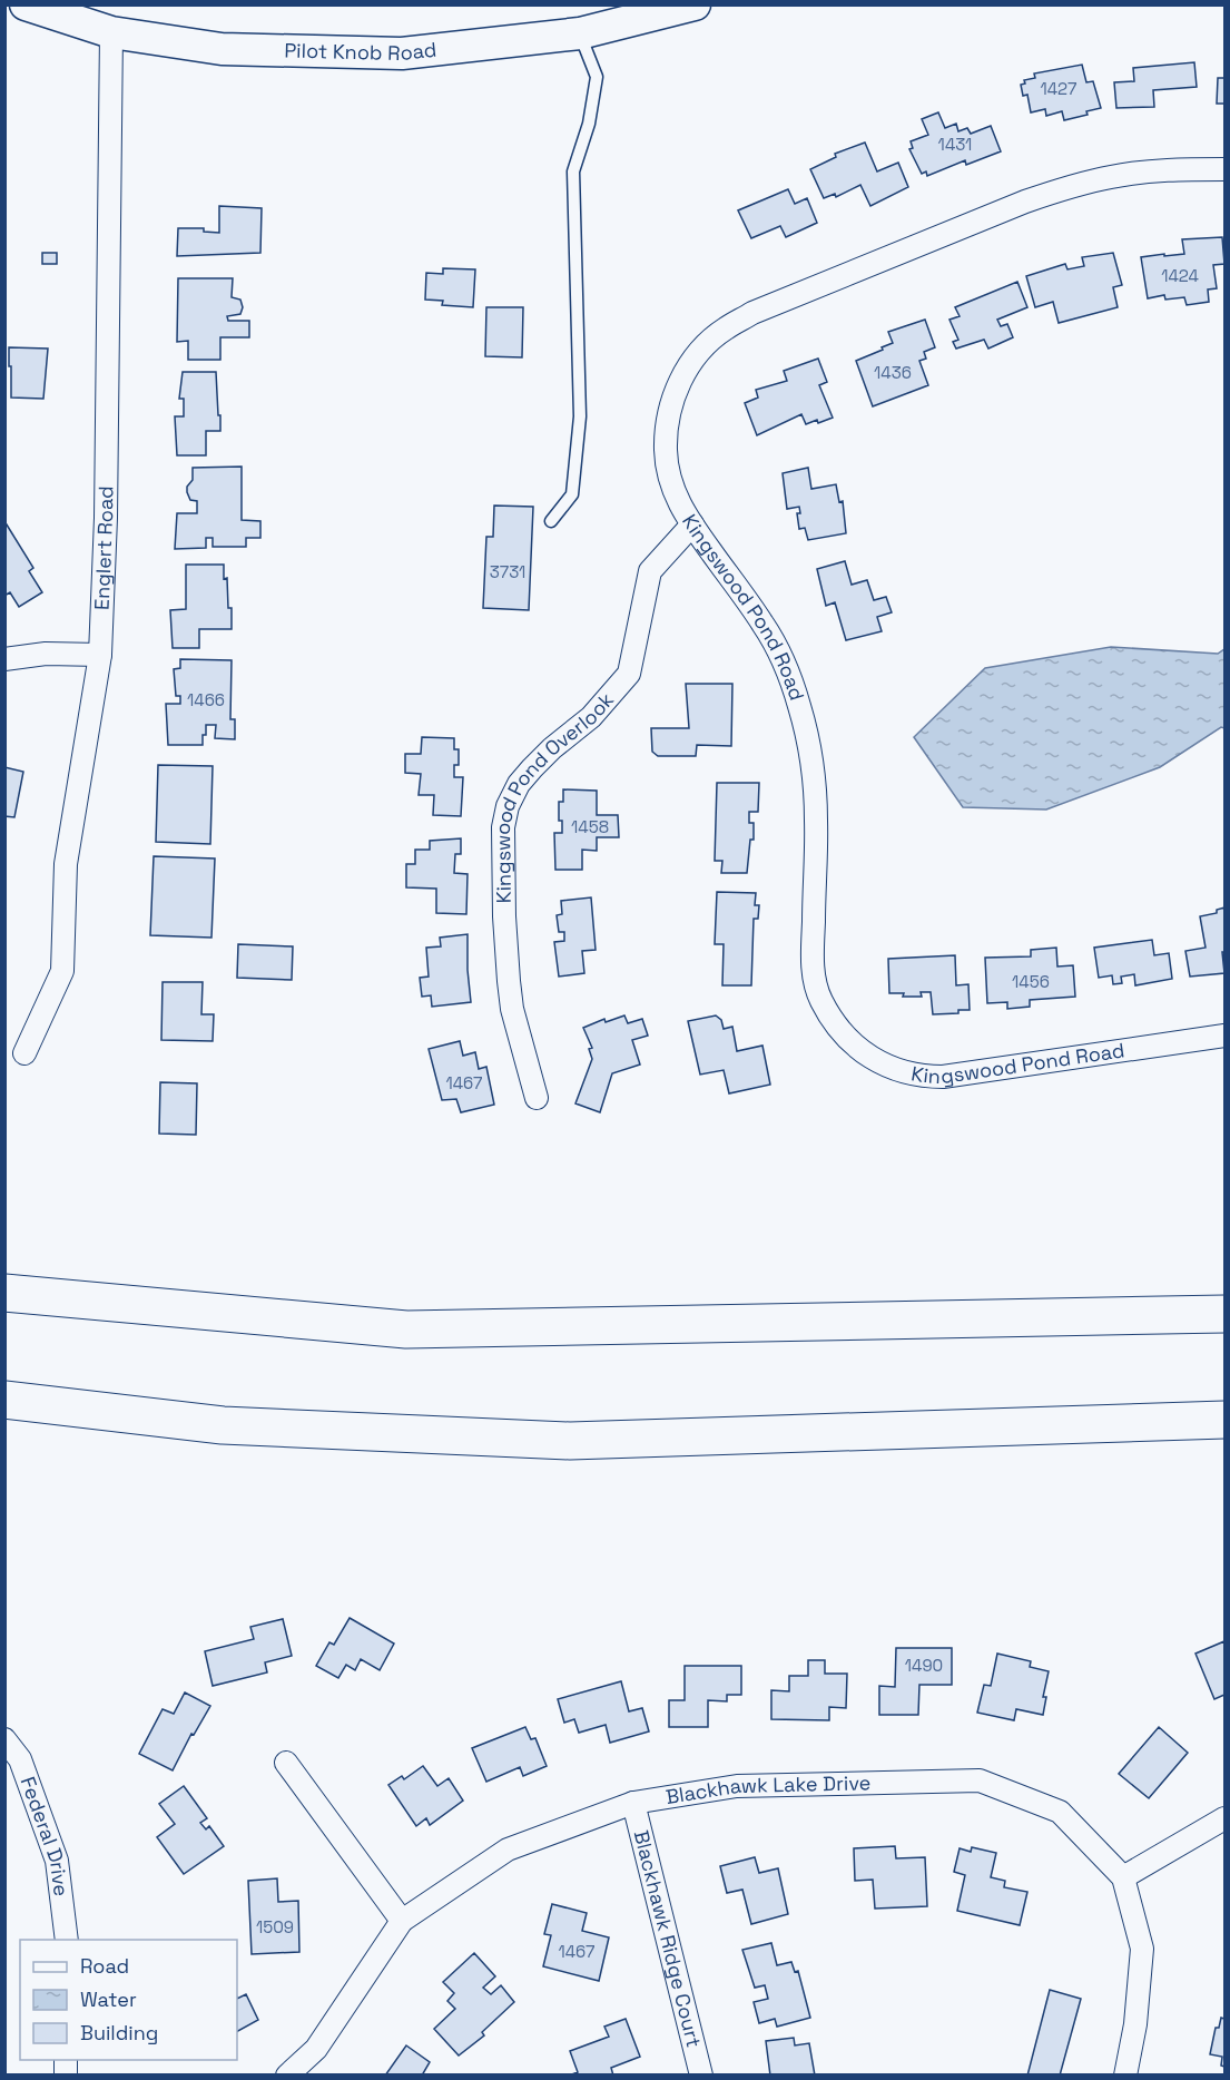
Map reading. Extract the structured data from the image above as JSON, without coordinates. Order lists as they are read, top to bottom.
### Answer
{
  "streets": {
    "main road": ["Pilot Knob Road"],
    "street": [
      "Englert Road",
      "Kingswood Pond Road",
      "Kingswood Pond Overlook",
      "Blackhawk Lake Drive",
      "Federal Drive",
      "Blackhawk Ridge Court"
    ]
  },
  "crossings": [
    ["Pilot Knob Road", "Englert Road"],
    ["Kingswood Pond Road", "Kingswood Pond Overlook"],
    ["Blackhawk Lake Drive", "Blackhawk Ridge Court"]
  ],
  "house_numbers": [
    "1427",
    "1431",
    "1424",
    "1436",
    "3731",
    "1466",
    "1458",
    "1456",
    "1467",
    "1490",
    "1509",
    "1467"
  ],
  "legend": ["Road", "Water", "Building"]
}
